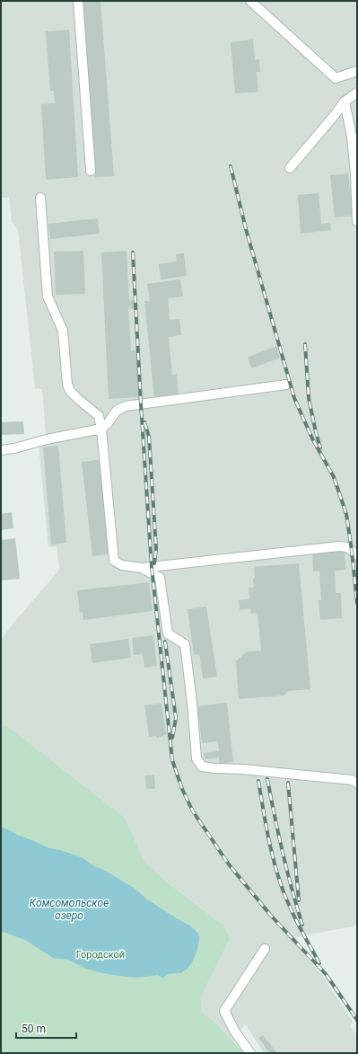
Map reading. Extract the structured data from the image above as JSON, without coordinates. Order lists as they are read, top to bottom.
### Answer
{
  "water": ["Комсомольское озеро"],
  "parks": ["Городской"],
  "scale_bar": "50 m"
}
